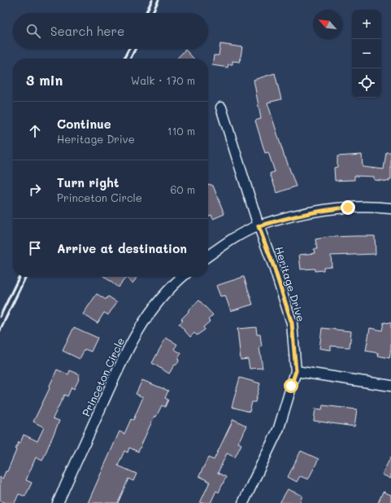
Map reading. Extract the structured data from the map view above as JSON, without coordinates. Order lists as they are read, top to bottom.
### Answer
{
  "streets": {
    "street": ["Heritage Drive", "Princeton Circle"]
  },
  "north": "top left",
  "page": {
    "map_buttons": ["+", "−"],
    "search": "Search here",
    "heading": ["3 min", "Walk · 170 m"],
    "list": [
      ["Continue", "Heritage Drive", "110 m"],
      ["Turn right", "Princeton Circle", "60 m"],
      "Arrive at destination"
    ]
  }
}
